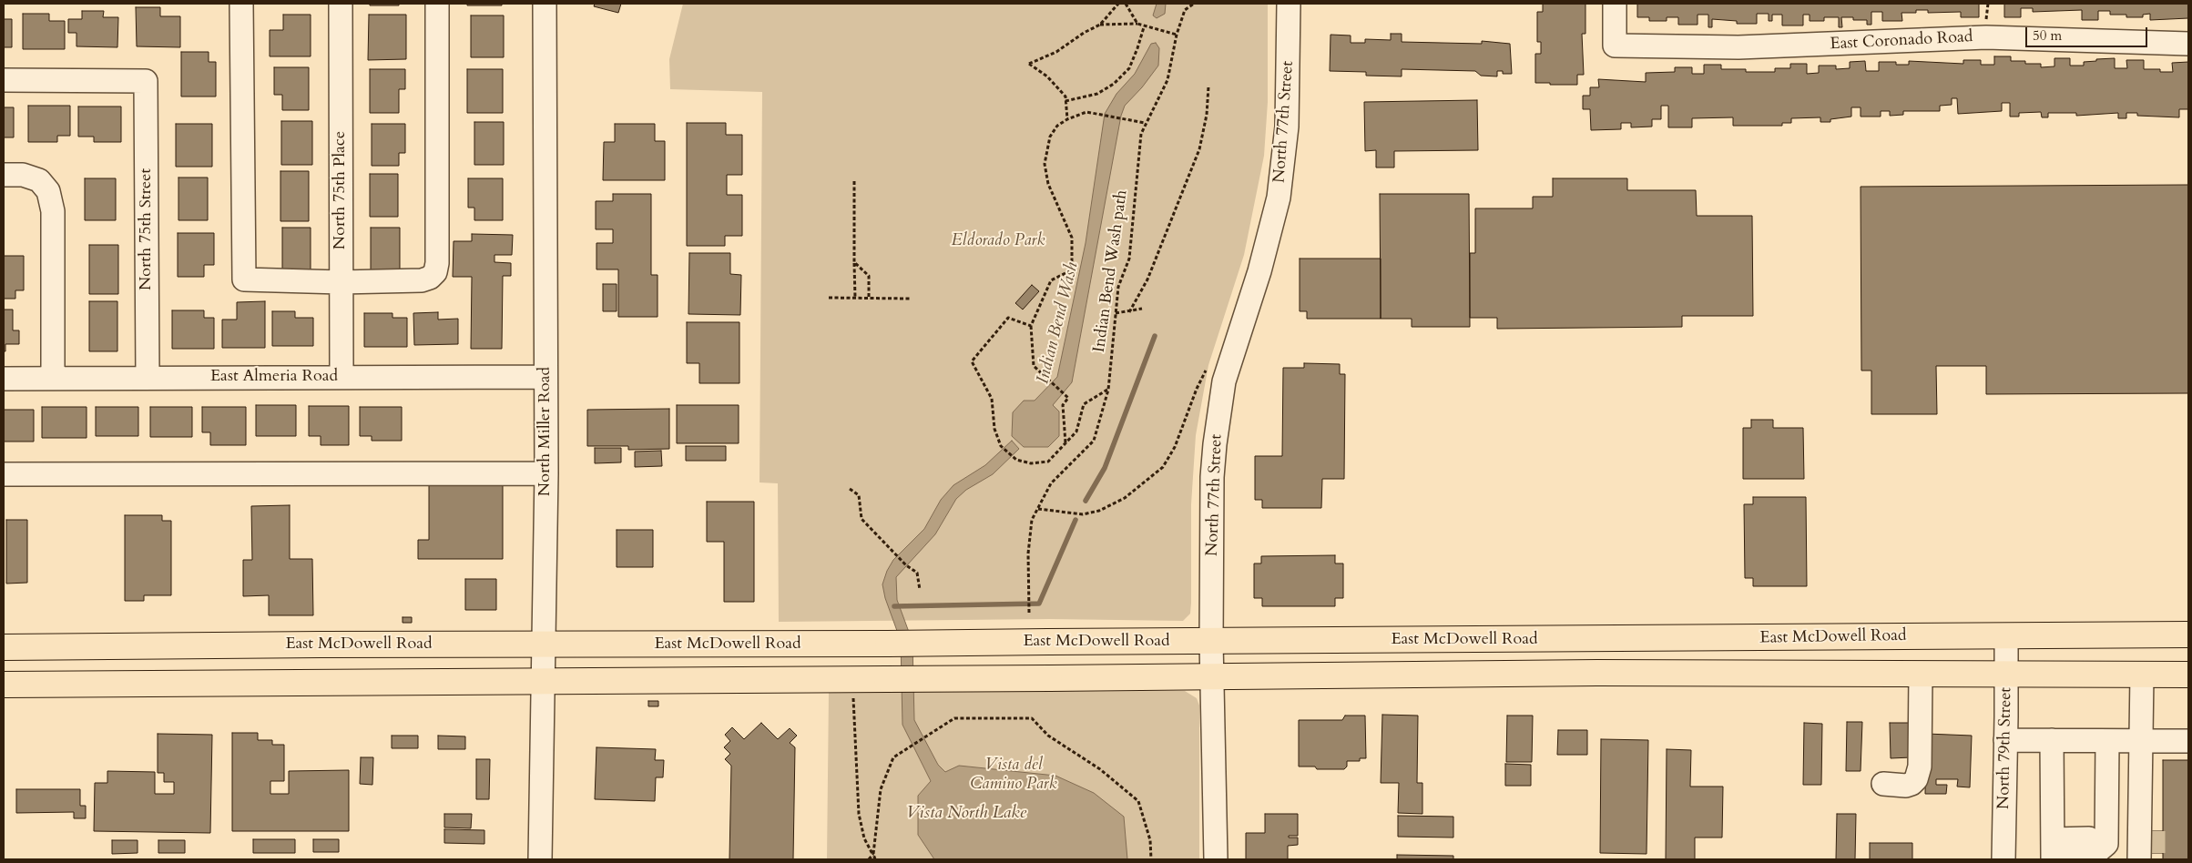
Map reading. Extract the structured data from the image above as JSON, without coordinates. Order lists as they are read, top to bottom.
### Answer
{
  "streets": {
    "main road": ["East McDowell Road"],
    "street": [
      "East Coronado Road",
      "North 77th Street",
      "North 75th Place",
      "North 75th Street",
      "East Almeria Road",
      "North Miller Road",
      "North 79th Street"
    ],
    "path": ["Indian Bend Wash path"]
  },
  "crossings": [
    ["North 77th Street", "East McDowell Road"],
    ["North 75th Place", "East Almeria Road"],
    ["North 75th Street", "East Almeria Road"],
    ["East Almeria Road", "North Miller Road"],
    ["North Miller Road", "East McDowell Road"],
    ["East McDowell Road", "North 79th Street"]
  ],
  "water": ["Indian Bend Wash", "Vista North Lake"],
  "parks": ["Eldorado Park", "Vista del Camino Park"],
  "scale_bar": "50 m"
}
